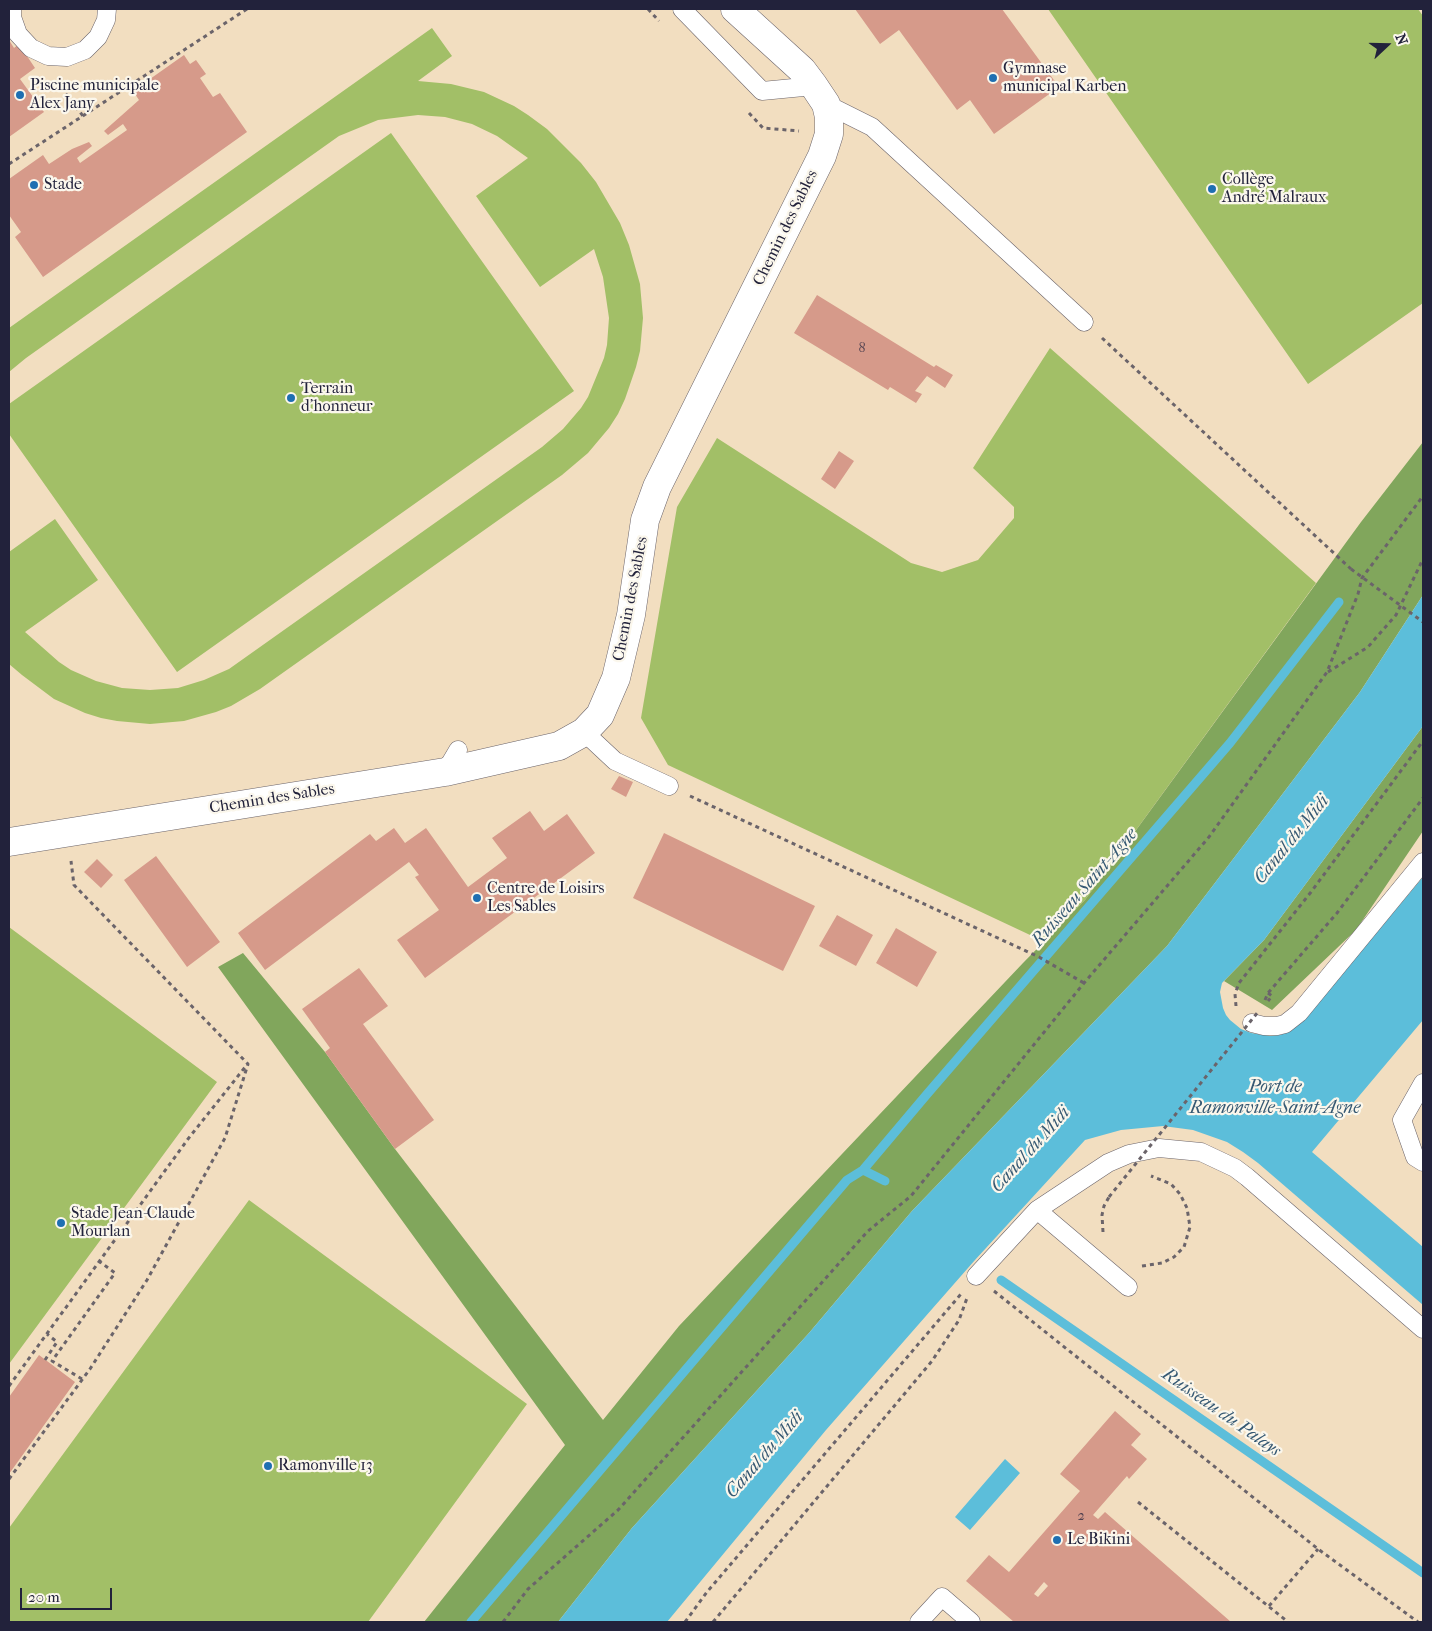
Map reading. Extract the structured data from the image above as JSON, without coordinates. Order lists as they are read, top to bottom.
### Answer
{
  "streets": {
    "street": ["Chemin des Sables"]
  },
  "water": [
    "Canal du Midi",
    "Ruisseau Saint-Agne",
    "Port de Ramonville-Saint-Agne",
    "Ruisseau du Palays"
  ],
  "places": [
    "Gymnase municipal Karben",
    "Piscine municipale Alex Jany",
    "Stade",
    "Collège André Malraux",
    "Terrain d'honneur",
    "Centre de Loisirs Les Sables",
    "Stade Jean-Claude Mourlan",
    "Ramonville 13",
    "Le Bikini"
  ],
  "house_numbers": ["8", "2"],
  "scale_bar": "20 m",
  "north": "right"
}
